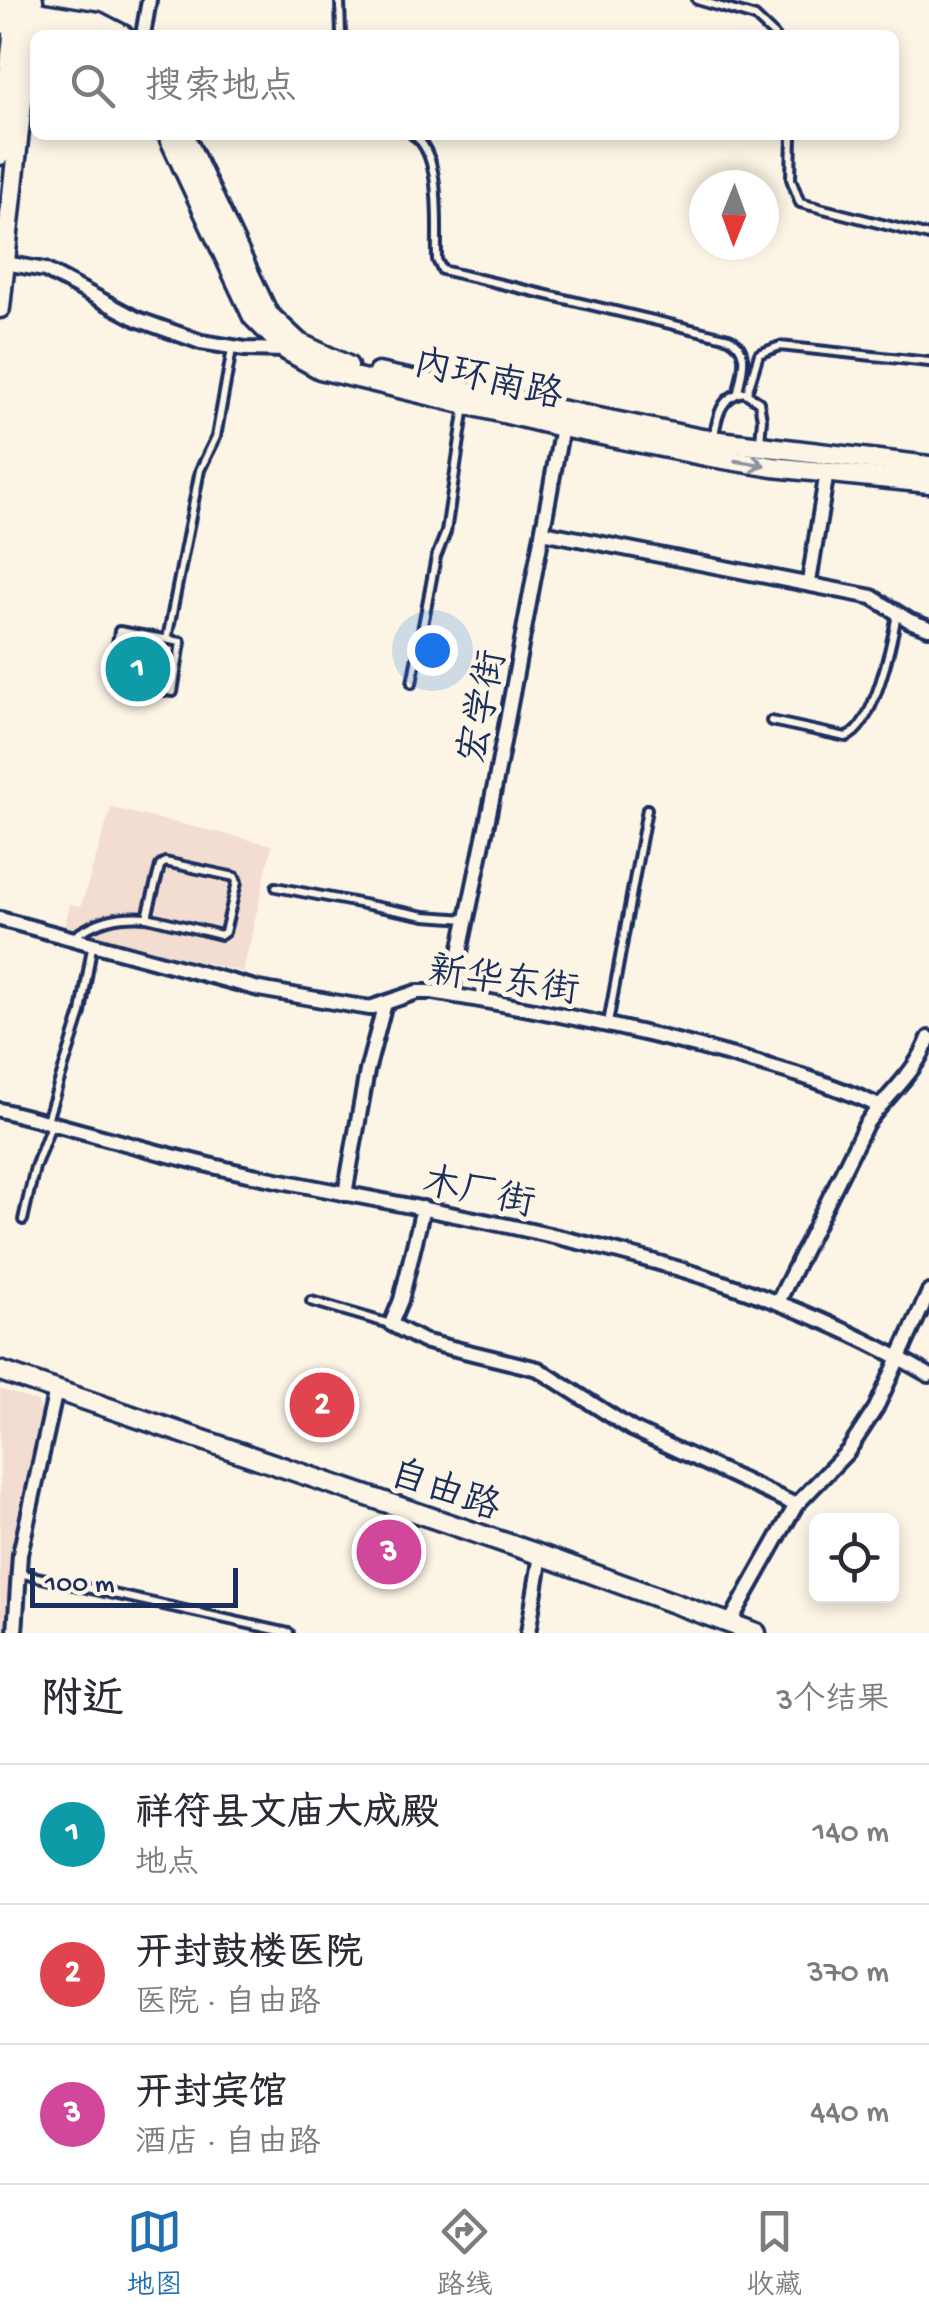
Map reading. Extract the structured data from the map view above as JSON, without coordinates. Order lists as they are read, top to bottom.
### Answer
{
  "streets": {
    "street": [
      "内环南路",
      "宏学街",
      "新华东街",
      "木厂街",
      "自由路"
    ]
  },
  "crossings": [
    ["内环南路", "宏学街"],
    ["宏学街", "新华东街"]
  ],
  "scale_bar": "100 m",
  "north": "bottom",
  "page": {
    "search": "搜索地点",
    "pins": ["1", "2", "3"],
    "scale": "100 m",
    "heading": ["附近", "3个结果"],
    "list": [
      {
        "mark": "1",
        "name": "祥符县文庙大成殿",
        "note": "地点",
        "value": "140 m"
      },
      {
        "mark": "2",
        "name": "开封鼓楼医院",
        "note": "医院 · 自由路",
        "value": "370 m"
      },
      {
        "mark": "3",
        "name": "开封宾馆",
        "note": "酒店 · 自由路",
        "value": "440 m"
      }
    ],
    "nav": ["地图", "路线", "收藏"]
  }
}
